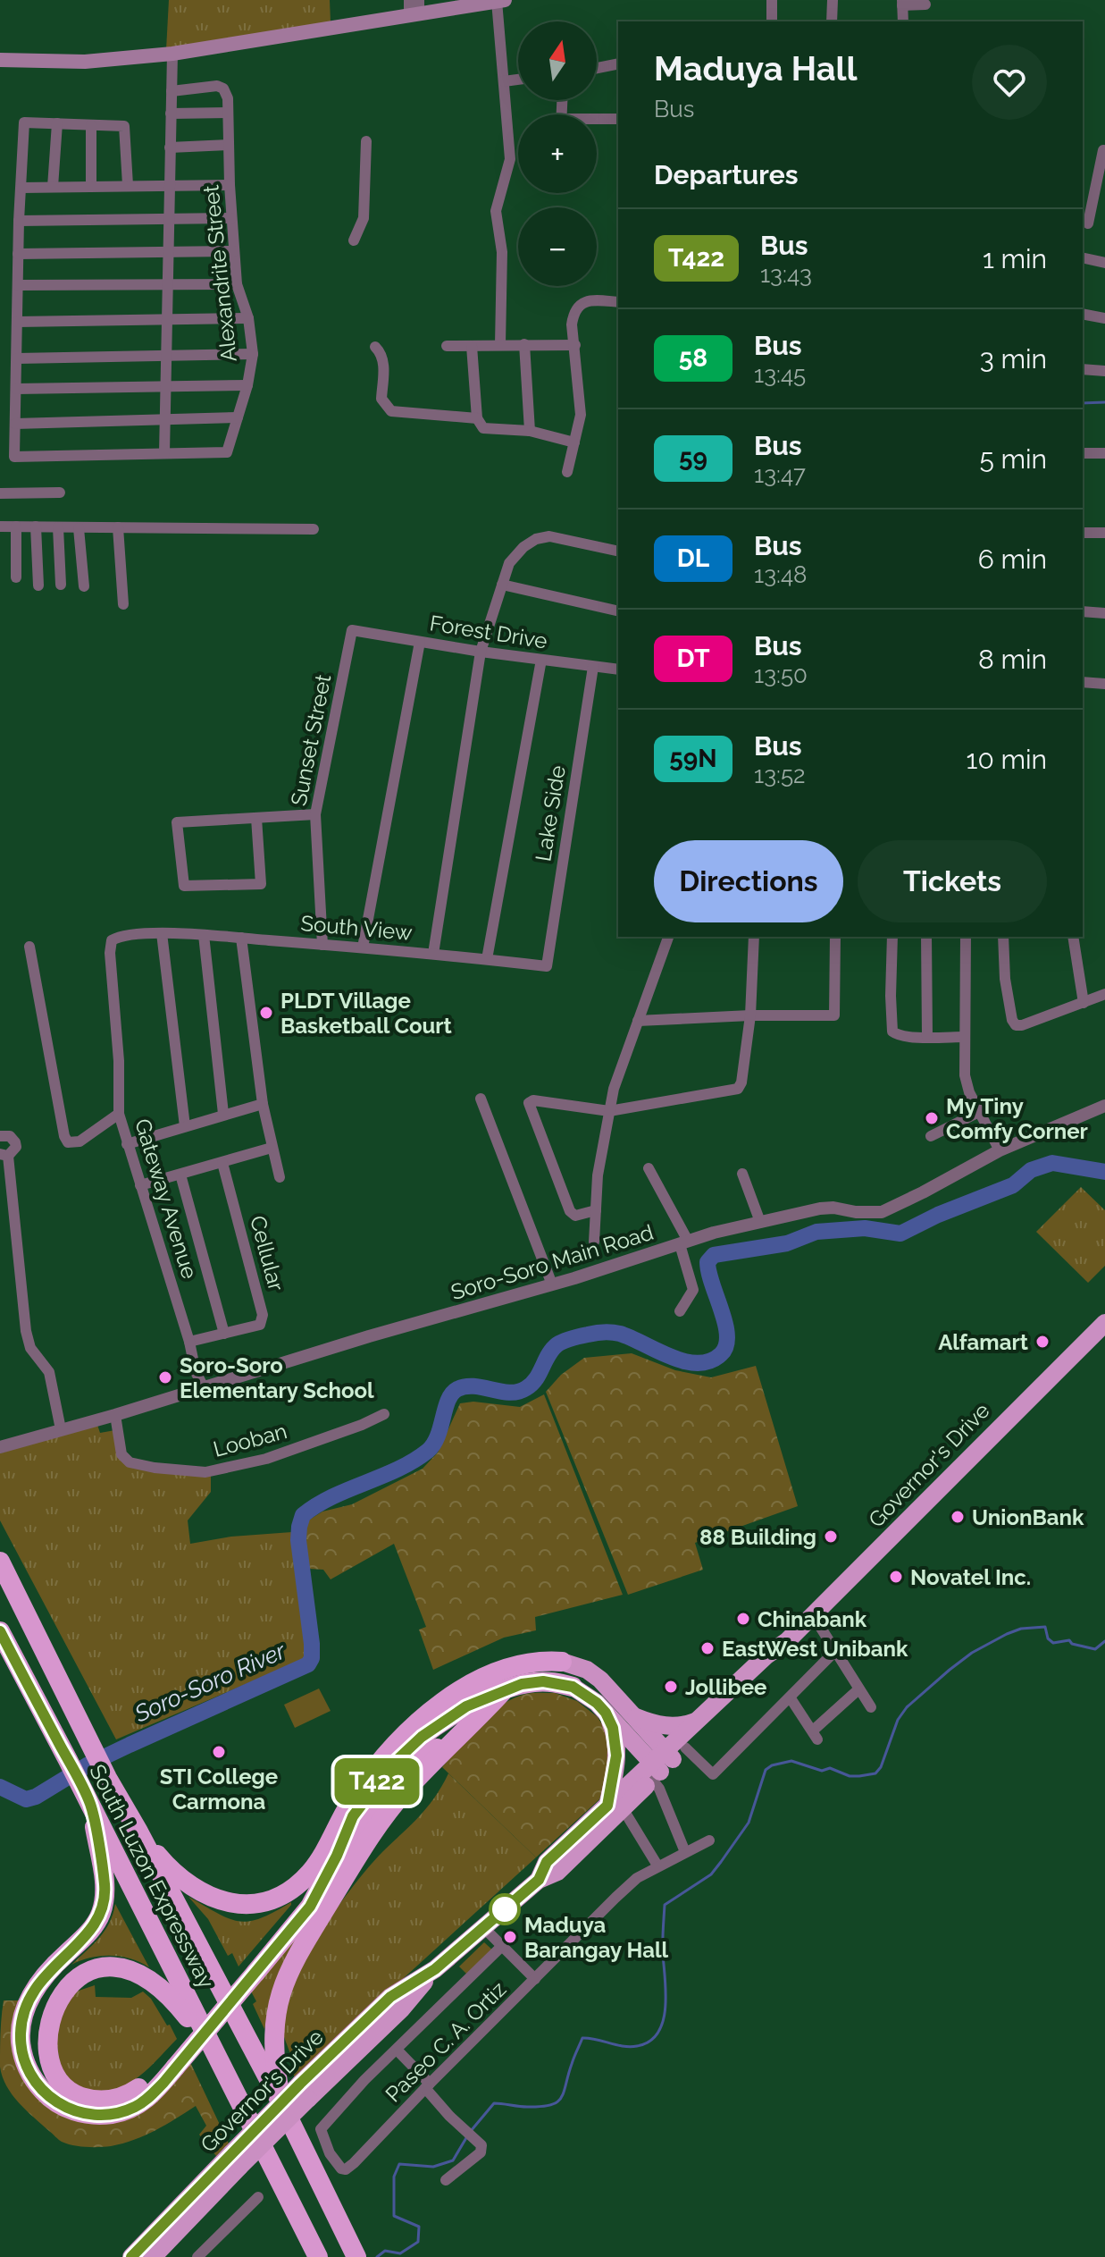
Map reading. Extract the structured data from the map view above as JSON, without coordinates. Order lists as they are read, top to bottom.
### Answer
{
  "streets": {
    "highway": ["Governor's Drive", "South Luzon Expressway"],
    "street": [
      "Alexandrite Street",
      "Forest Drive",
      "Sunset Street",
      "Lake Side",
      "South View",
      "Gateway Avenue",
      "Cellular",
      "Soro-Soro Main Road",
      "Looban",
      "Paseo C. A. Ortiz"
    ]
  },
  "crossings": [
    ["Forest Drive", "Sunset Street"],
    ["Forest Drive", "Lake Side"],
    ["Sunset Street", "South View"],
    ["Lake Side", "South View"],
    ["South View", "Gateway Avenue"],
    ["Gateway Avenue", "Cellular"],
    ["Gateway Avenue", "Soro-Soro Main Road"],
    ["Soro-Soro Main Road", "Looban"]
  ],
  "water": ["Soro-Soro River"],
  "places": [
    "PLDT Village Basketball Court",
    "My Tiny Comfy Corner",
    "Alfamart",
    "Soro-Soro Elementary School",
    "UnionBank",
    "88 Building",
    "Novatel Inc.",
    "Chinabank",
    "EastWest Unibank",
    "Jollibee",
    "STI College Carmona",
    "Maduya Barangay Hall"
  ],
  "lines": ["bus line T422"],
  "north": "top",
  "page": {
    "on_map": "T422",
    "map_buttons": ["+", "−"],
    "heading": [
      ["Maduya Hall", "Bus"],
      "Departures"
    ],
    "list": [
      {
        "mark": "T422",
        "name": "Bus",
        "note": "13:43",
        "value": "1 min"
      },
      {
        "mark": "58",
        "name": "Bus",
        "note": "13:45",
        "value": "3 min"
      },
      {
        "mark": "59",
        "name": "Bus",
        "note": "13:47",
        "value": "5 min"
      },
      {
        "mark": "DL",
        "name": "Bus",
        "note": "13:48",
        "value": "6 min"
      },
      {
        "mark": "DT",
        "name": "Bus",
        "note": "13:50",
        "value": "8 min"
      },
      {
        "mark": "59N",
        "name": "Bus",
        "note": "13:52",
        "value": "10 min"
      }
    ],
    "buttons": ["Directions", "Tickets"]
  }
}
